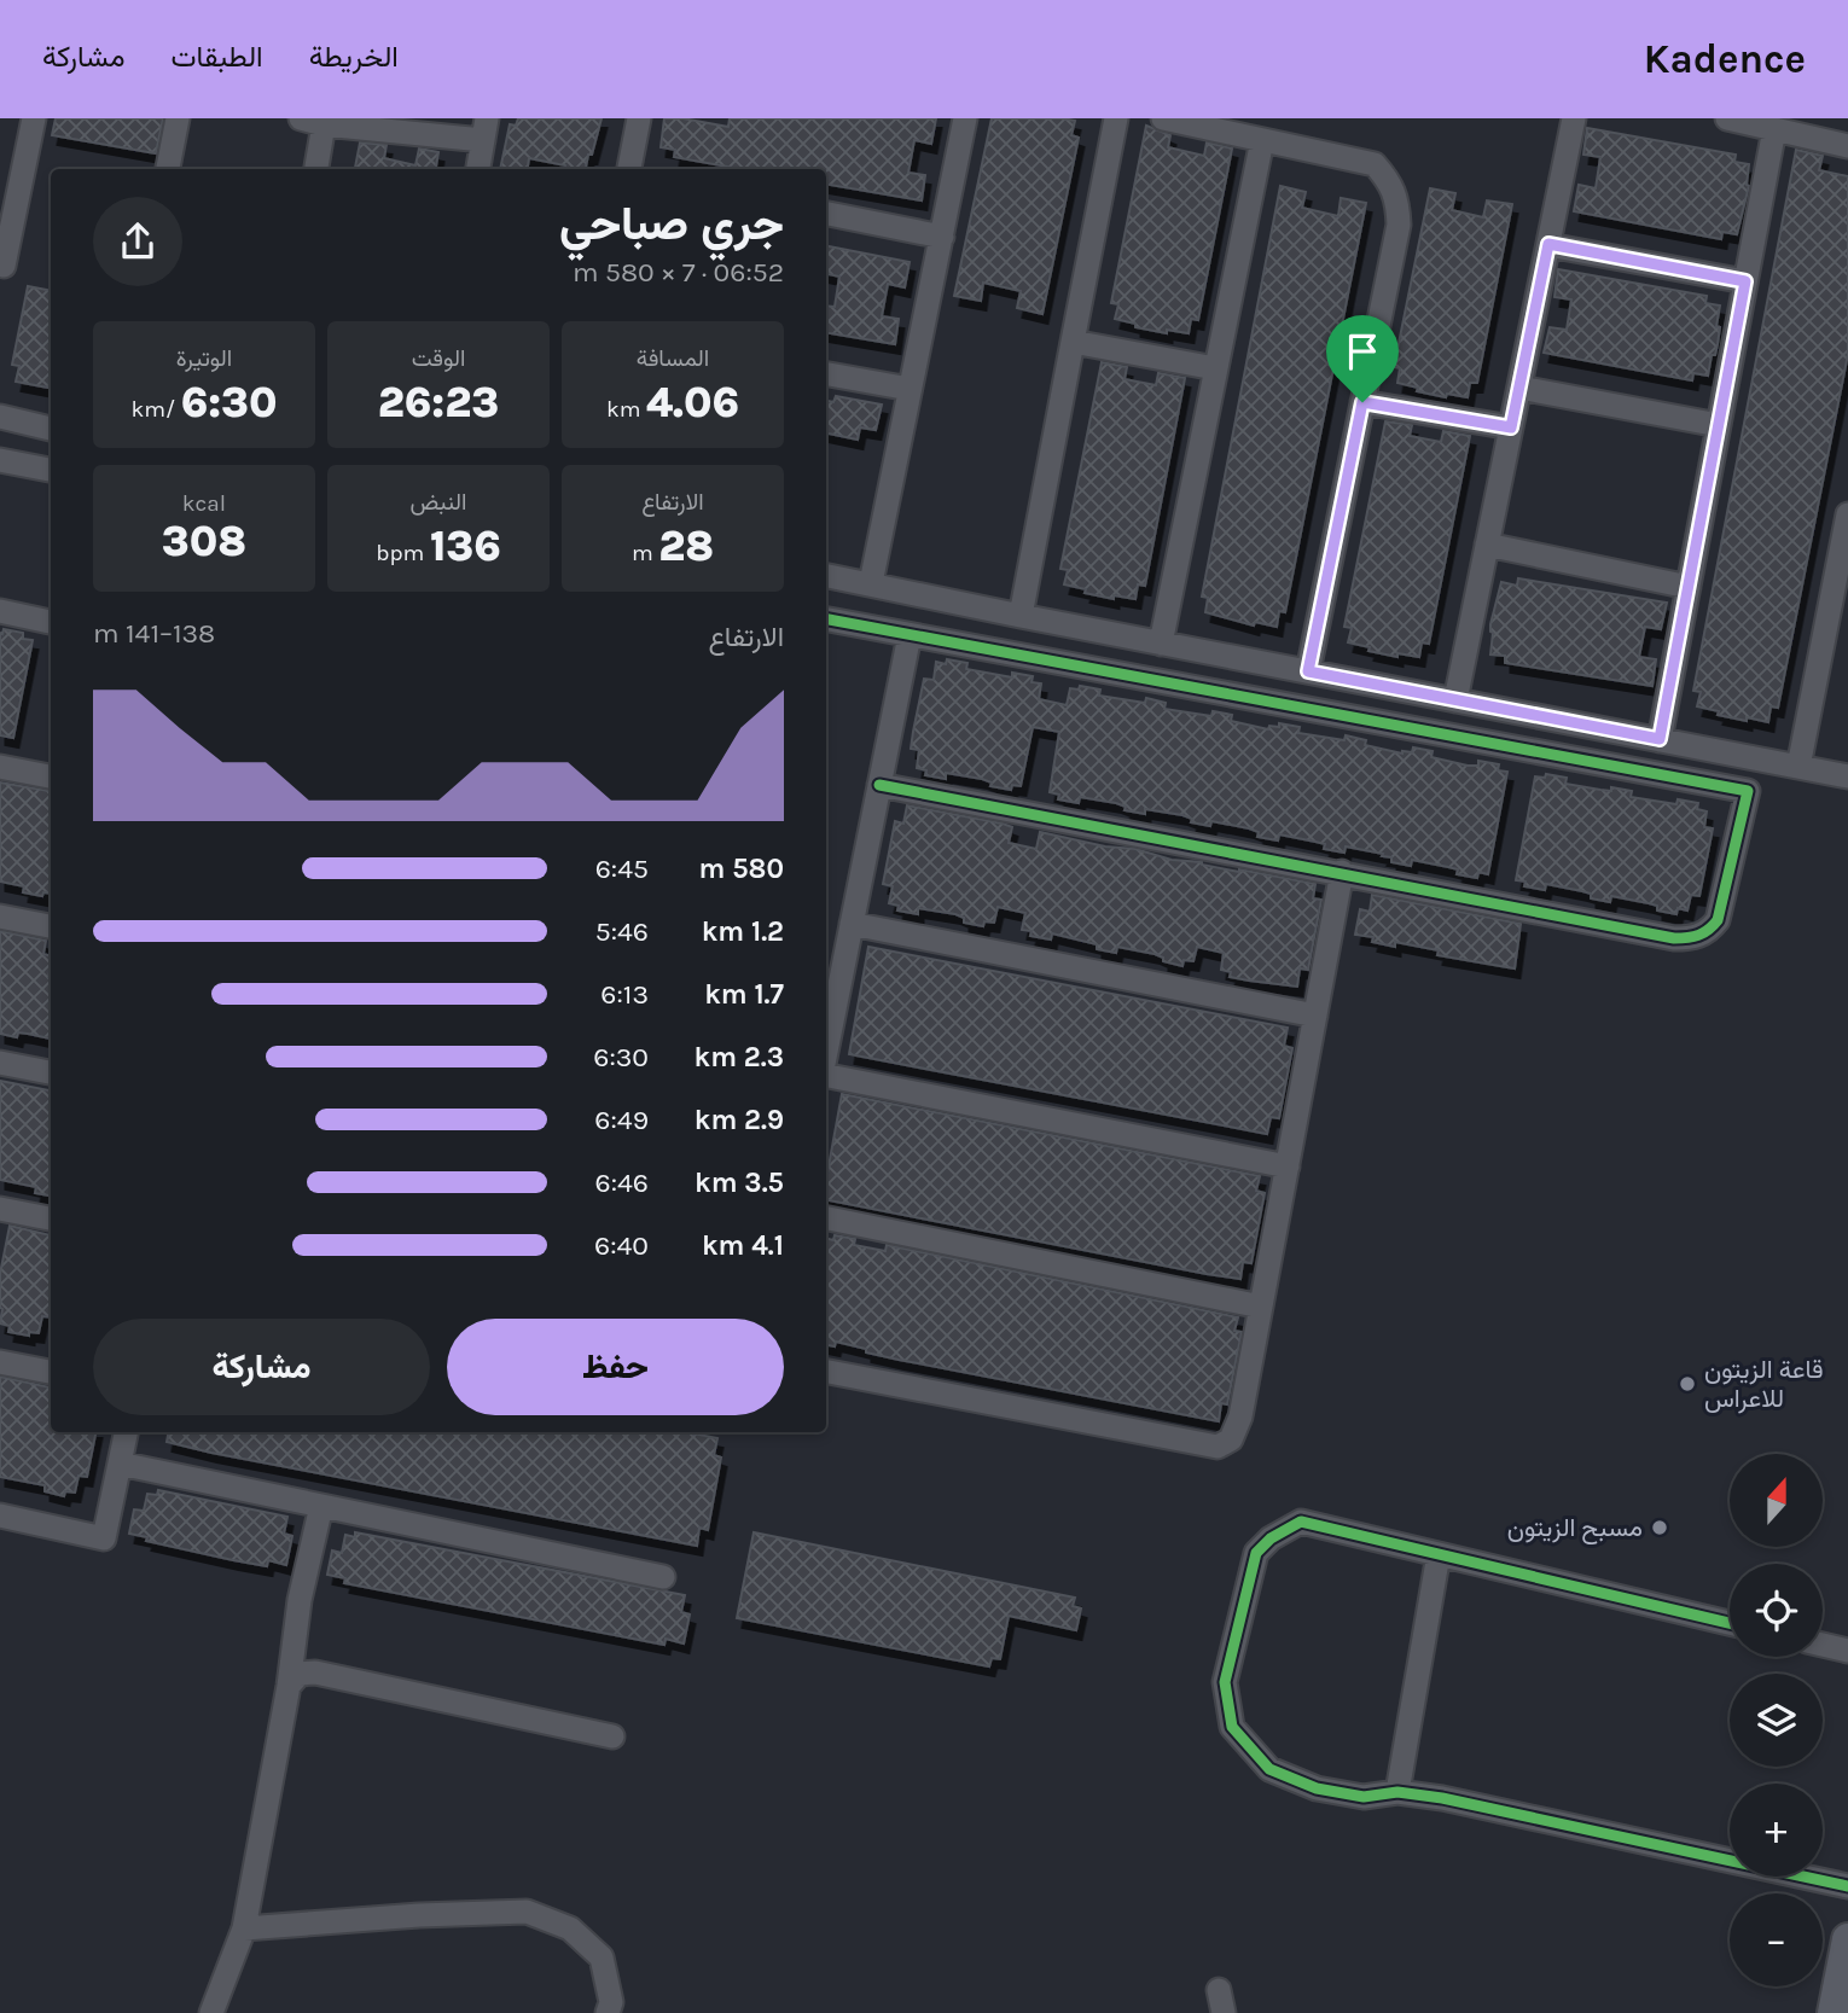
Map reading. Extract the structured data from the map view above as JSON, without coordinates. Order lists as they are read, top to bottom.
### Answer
{
  "places": ["قاعة الزيتون للاعراس", "مسبح الزيتون"],
  "north": "top",
  "page": {
    "header": "Kadence",
    "nav": ["الخريطة", "الطبقات", "مشاركة"],
    "heading": ["جري صباحي", "06:52 · 7 × 580 m"],
    "stats": [
      ["المسافة", "4.06 km"],
      ["الوقت", "26:23"],
      ["الوتيرة", "6:30 /km"],
      ["الارتفاع", "28 m"],
      ["النبض", "136 bpm"],
      ["kcal", "308"]
    ],
    "chart": ["الارتفاع", "138–141 m"],
    "list": [
      {
        "name": "580 m",
        "note": "6:45"
      },
      {
        "name": "1.2 km",
        "note": "5:46"
      },
      {
        "name": "1.7 km",
        "note": "6:13"
      },
      {
        "name": "2.3 km",
        "note": "6:30"
      },
      {
        "name": "2.9 km",
        "note": "6:49"
      },
      {
        "name": "3.5 km",
        "note": "6:46"
      },
      {
        "name": "4.1 km",
        "note": "6:40"
      }
    ],
    "buttons": ["حفظ", "مشاركة"],
    "map_buttons": ["+", "−"]
  }
}
